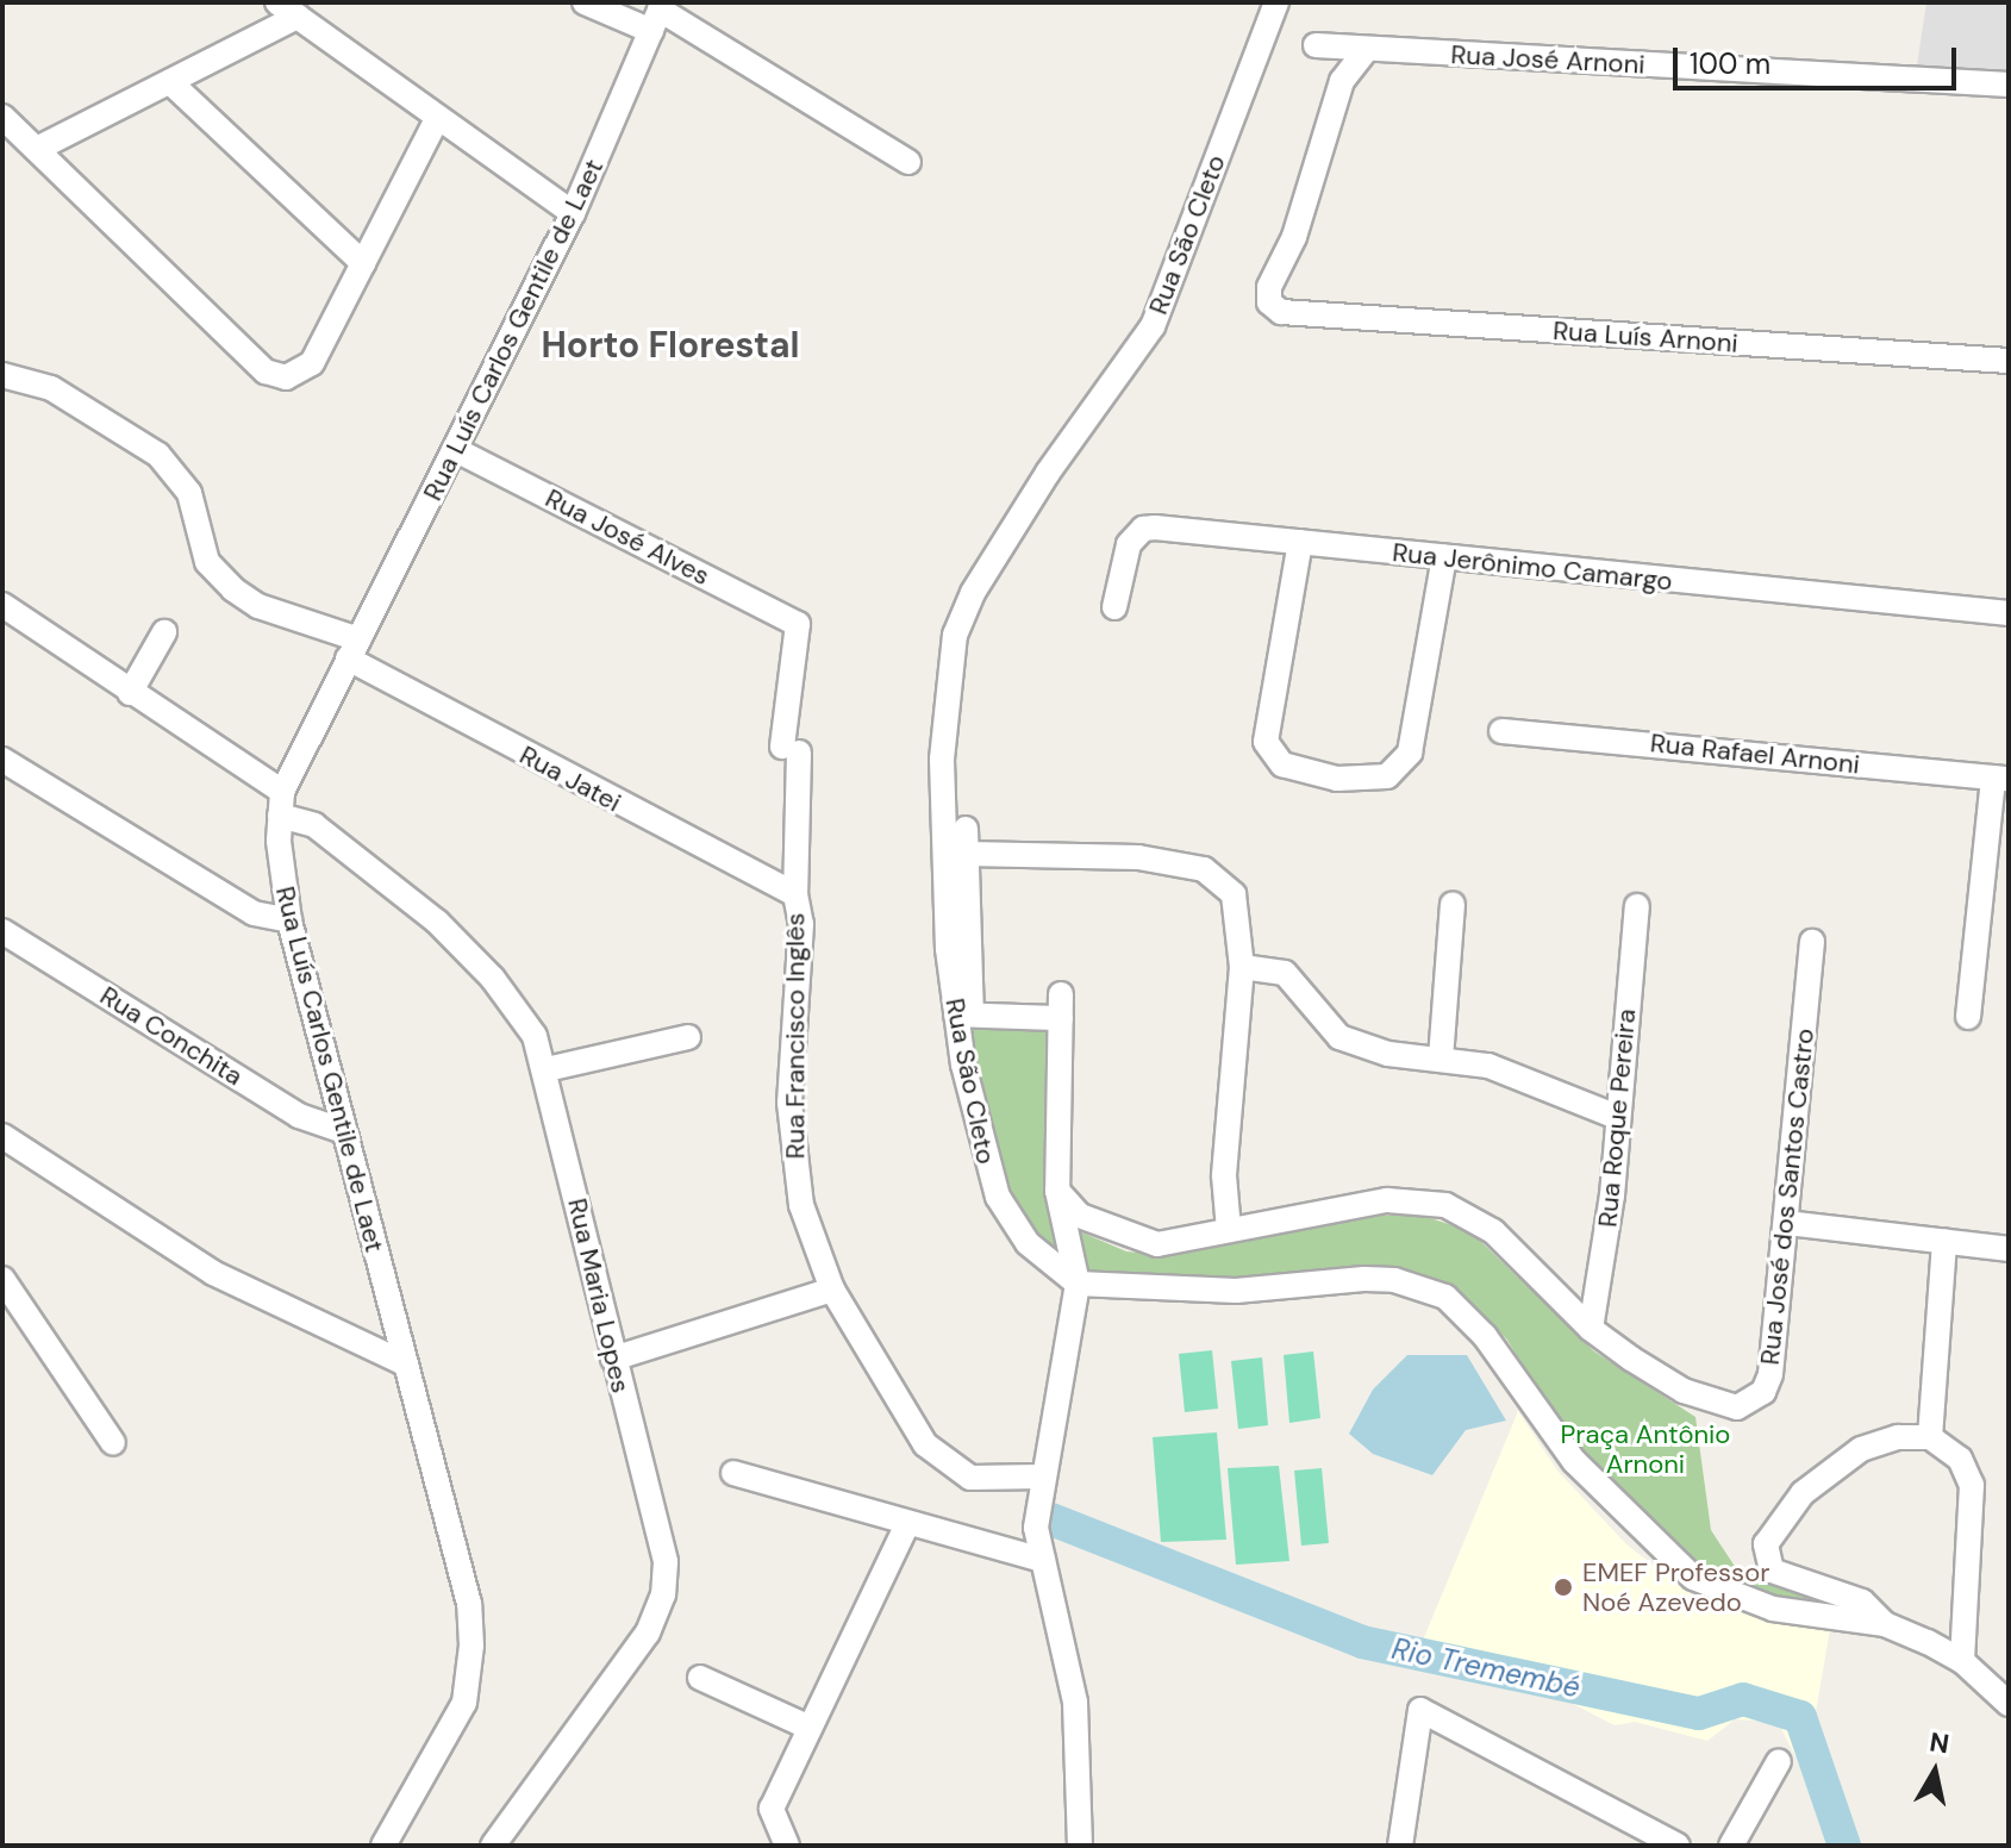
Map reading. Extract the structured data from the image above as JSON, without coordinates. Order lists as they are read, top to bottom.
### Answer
{
  "streets": {
    "street": [
      "Rua José Arnoni",
      "Rua São Cleto",
      "Rua Luís Carlos Gentile de Laet",
      "Rua Luís Arnoni",
      "Rua José Alves",
      "Rua Jerônimo Camargo",
      "Rua Rafael Arnoni",
      "Rua Jatei",
      "Rua Conchita",
      "Rua Francisco Inglês",
      "Rua Roque Pereira",
      "Rua José dos Santos Castro",
      "Rua Maria Lopes"
    ]
  },
  "crossings": [
    ["Rua José Arnoni", "Rua Luís Arnoni"],
    ["Rua Luís Carlos Gentile de Laet", "Rua José Alves"],
    ["Rua Luís Carlos Gentile de Laet", "Rua Jatei"],
    ["Rua Luís Carlos Gentile de Laet", "Rua Conchita"],
    ["Rua Luís Carlos Gentile de Laet", "Rua Maria Lopes"],
    ["Rua José Alves", "Rua Francisco Inglês"],
    ["Rua Jatei", "Rua Francisco Inglês"],
    ["Rua Roque Pereira", "Rua José dos Santos Castro"]
  ],
  "districts": ["Horto Florestal"],
  "water": ["Rio Tremembé"],
  "parks": ["Praça Antônio Arnoni"],
  "places": ["EMEF Professor Noé Azevedo"],
  "scale_bar": "100 m",
  "north": "top"
}
